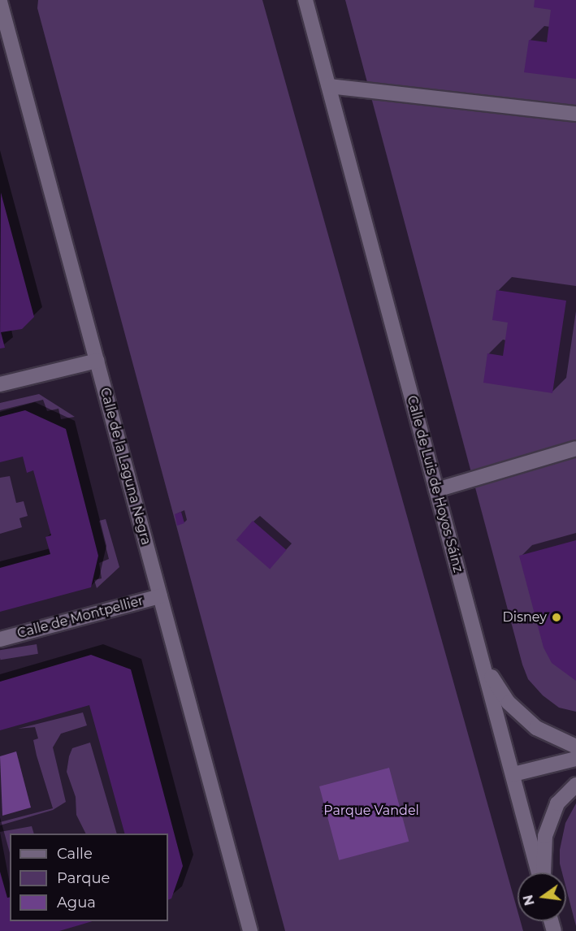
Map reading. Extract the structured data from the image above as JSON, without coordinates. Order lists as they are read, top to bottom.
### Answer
{
  "streets": {
    "street": ["Calle de la Laguna Negra", "Calle de Luis de Hoyos Sáinz", "Calle de Montpellier"]
  },
  "crossings": [
    ["Calle de la Laguna Negra", "Calle de Montpellier"]
  ],
  "parks": ["Parque Vandel"],
  "places": ["Disney"],
  "legend": ["Calle", "Parque", "Agua"],
  "north": "left"
}
